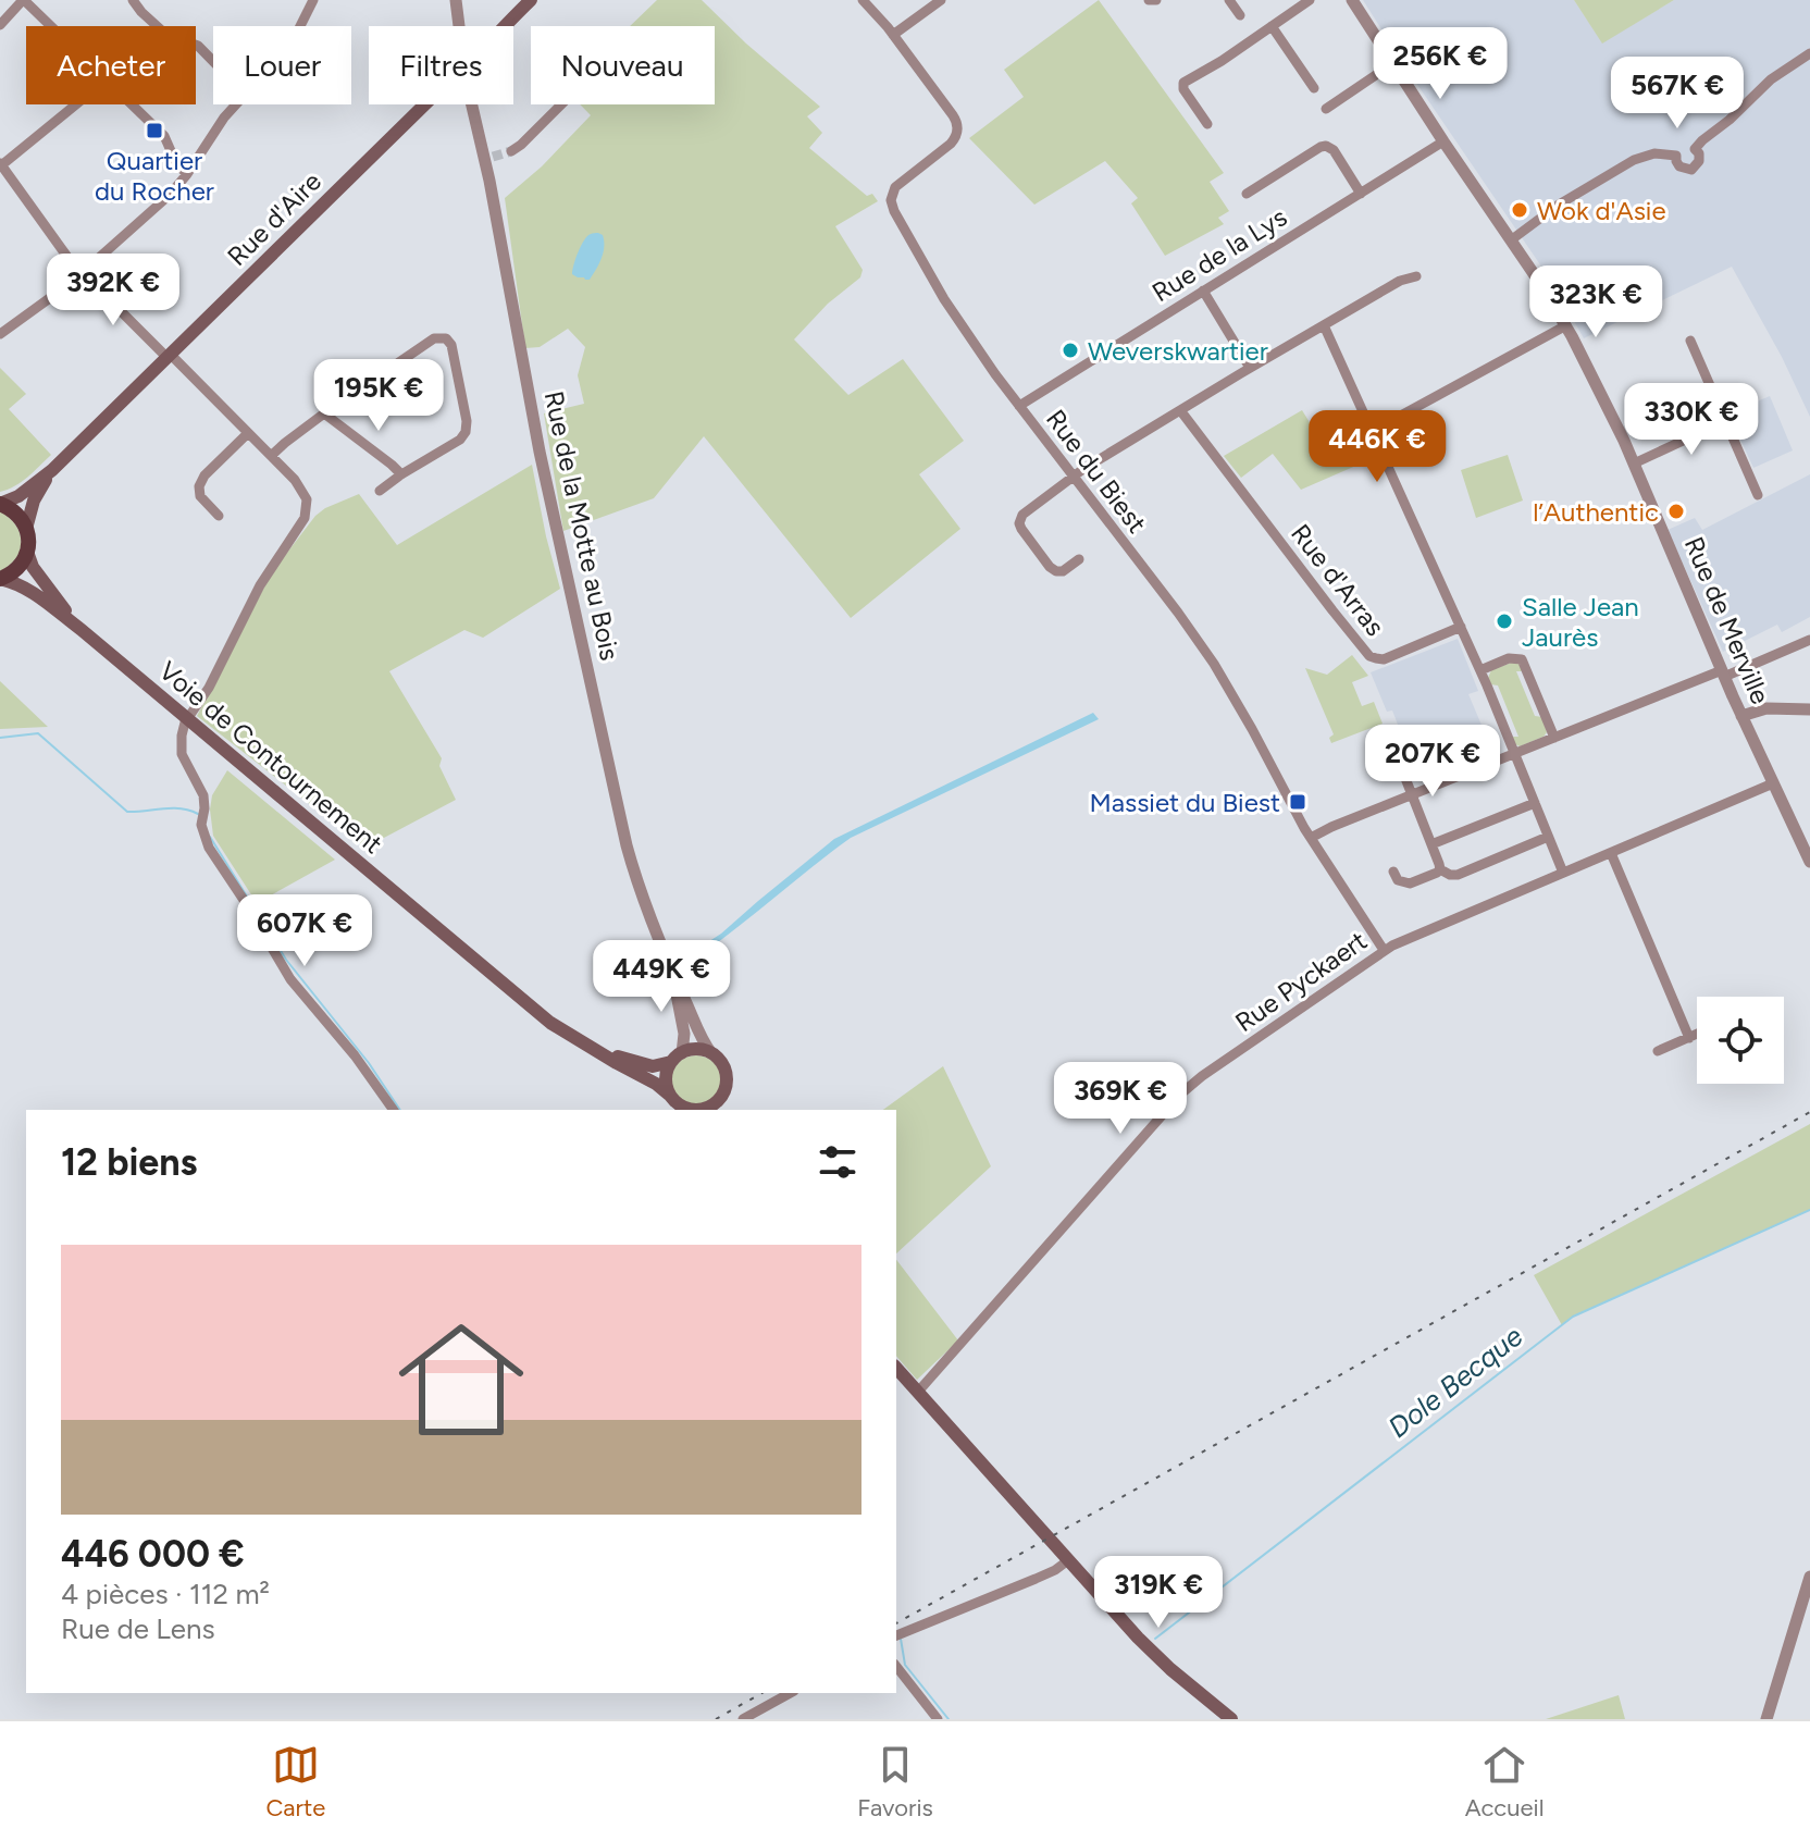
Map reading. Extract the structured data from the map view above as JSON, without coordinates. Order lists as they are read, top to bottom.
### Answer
{
  "streets": {
    "main road": ["Rue d'Aire", "Voie de Contournement"],
    "street": [
      "Rue de la Lys",
      "Rue du Biest",
      "Rue de la Motte au Bois",
      "Rue d'Arras",
      "Rue de Merville",
      "Rue Pyckaert"
    ]
  },
  "crossings": [
    ["Rue de la Lys", "Rue du Biest"],
    ["Rue de la Lys", "Rue de Merville"],
    ["Rue du Biest", "Rue Pyckaert"],
    ["Rue de Merville", "Rue Pyckaert"]
  ],
  "water": ["Dole Becque"],
  "places": {
    "transit": ["Quartier du Rocher", "Massiet du Biest"],
    "other": [
      "Wok d'Asie",
      "Weverskwartier",
      "l’Authentic",
      "Salle Jean Jaurès"
    ]
  },
  "page": {
    "chip": [
      "Acheter",
      "Louer",
      "Filtres",
      "Nouveau"
    ],
    "price": [
      "256K €",
      "567K €",
      "392K €",
      "323K €",
      "195K €",
      "330K €",
      "446K €",
      "207K €",
      "607K €",
      "449K €",
      "369K €",
      "319K €"
    ],
    "heading": "12 biens",
    "list": [
      {
        "name": "446 000 €",
        "note": "4 pièces · 112 m² · Rue de Lens"
      }
    ],
    "tabs": ["Carte", "Favoris", "Accueil"]
  }
}
